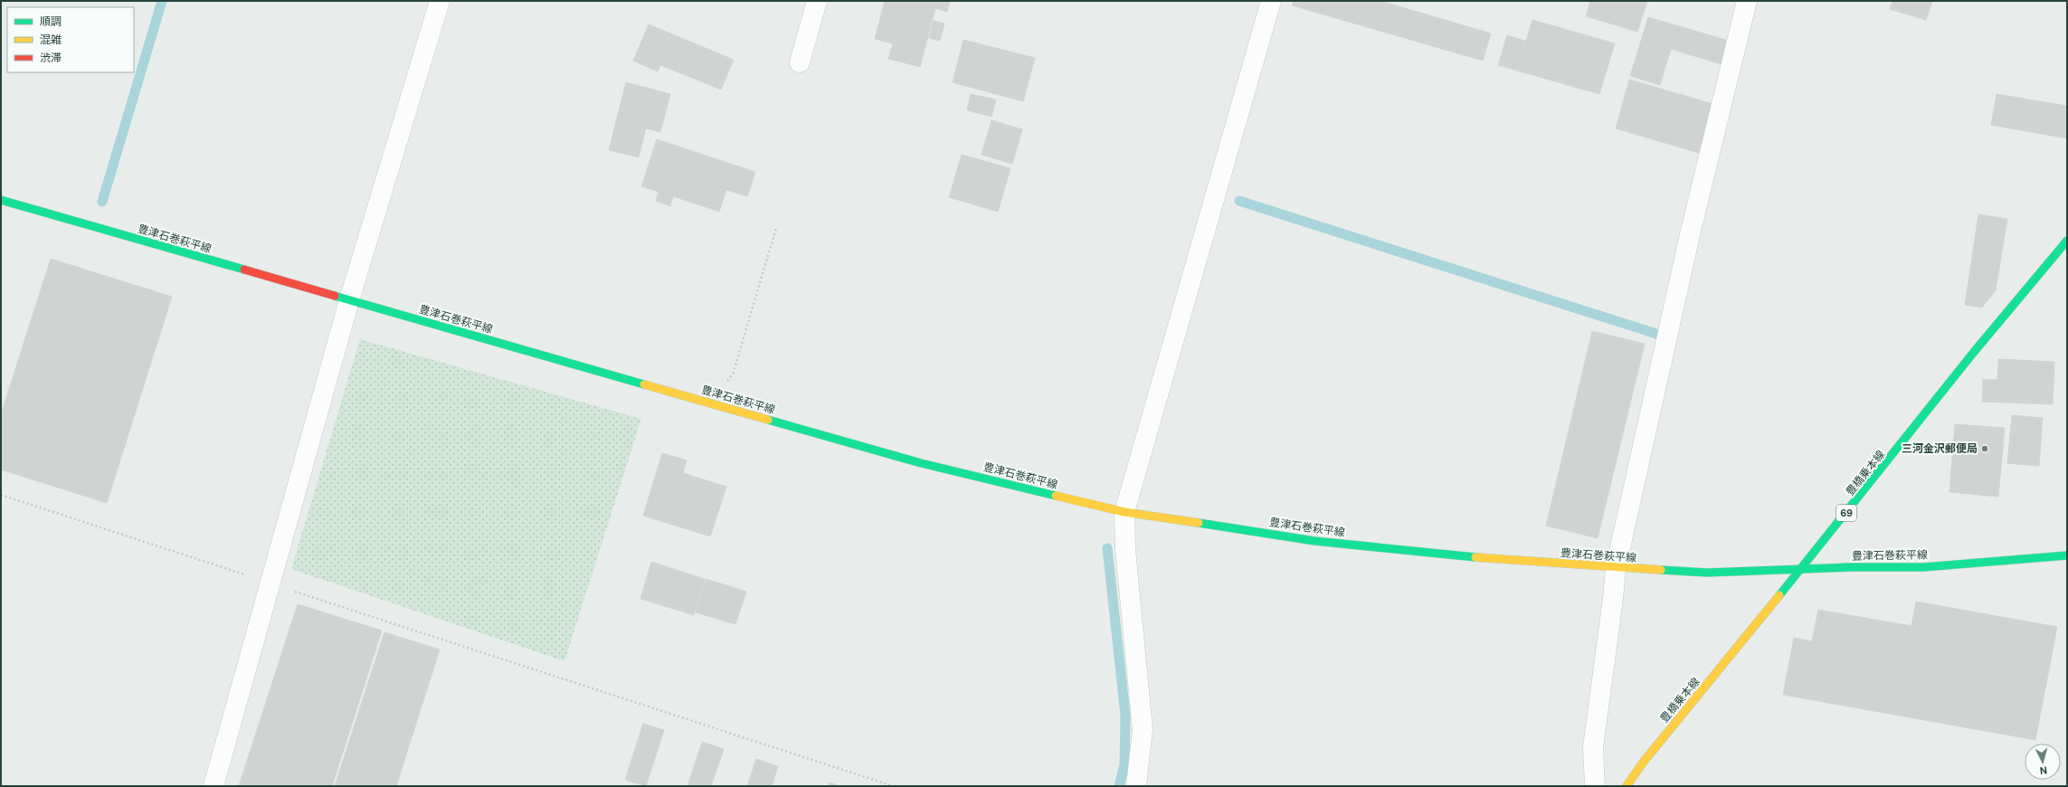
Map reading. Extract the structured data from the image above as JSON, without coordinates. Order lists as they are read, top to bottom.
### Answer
{
  "streets": {
    "main road": ["豊津石巻萩平線", "豊橋乗本線", "69"]
  },
  "crossings": [
    ["豊津石巻萩平線", "豊橋乗本線"]
  ],
  "places": ["三河金沢郵便局"],
  "legend": ["順調", "混雑", "渋滞"],
  "north": "bottom"
}
